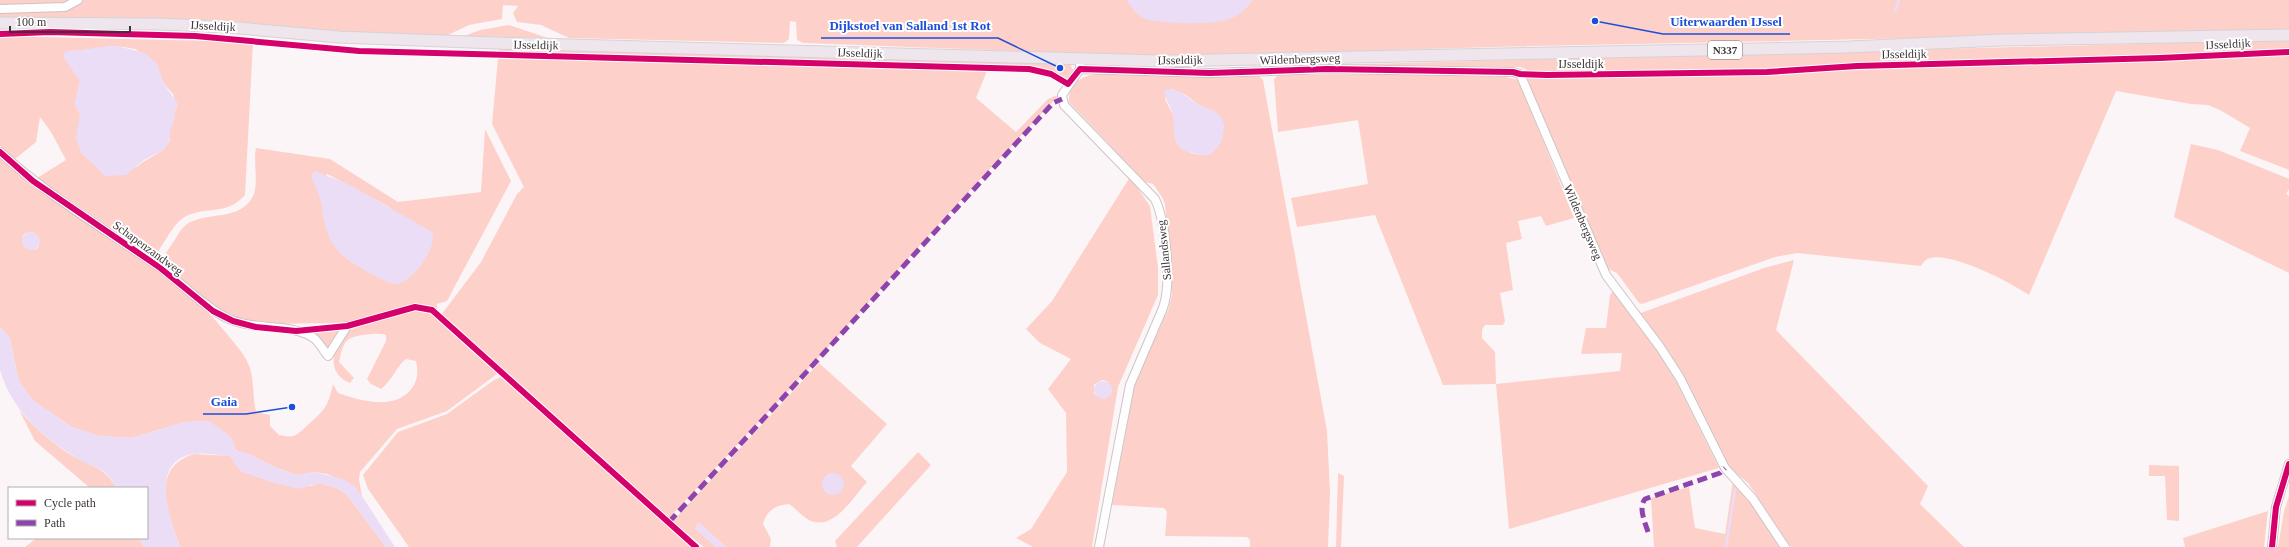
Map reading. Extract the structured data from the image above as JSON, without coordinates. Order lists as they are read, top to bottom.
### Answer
{
  "streets": {
    "main road": ["IJsseldijk", "N337"],
    "street": ["Wildenbergsweg", "Schapenzandweg", "Sallandsweg"]
  },
  "crossings": [
    ["IJsseldijk", "Wildenbergsweg"],
    ["IJsseldijk", "Sallandsweg"],
    ["Wildenbergsweg", "Sallandsweg"]
  ],
  "places": ["Uiterwaarden IJssel", "Dijkstoel van Salland 1st Rot", "Gaia"],
  "legend": ["Cycle path", "Path"],
  "scale_bar": "100 m"
}
